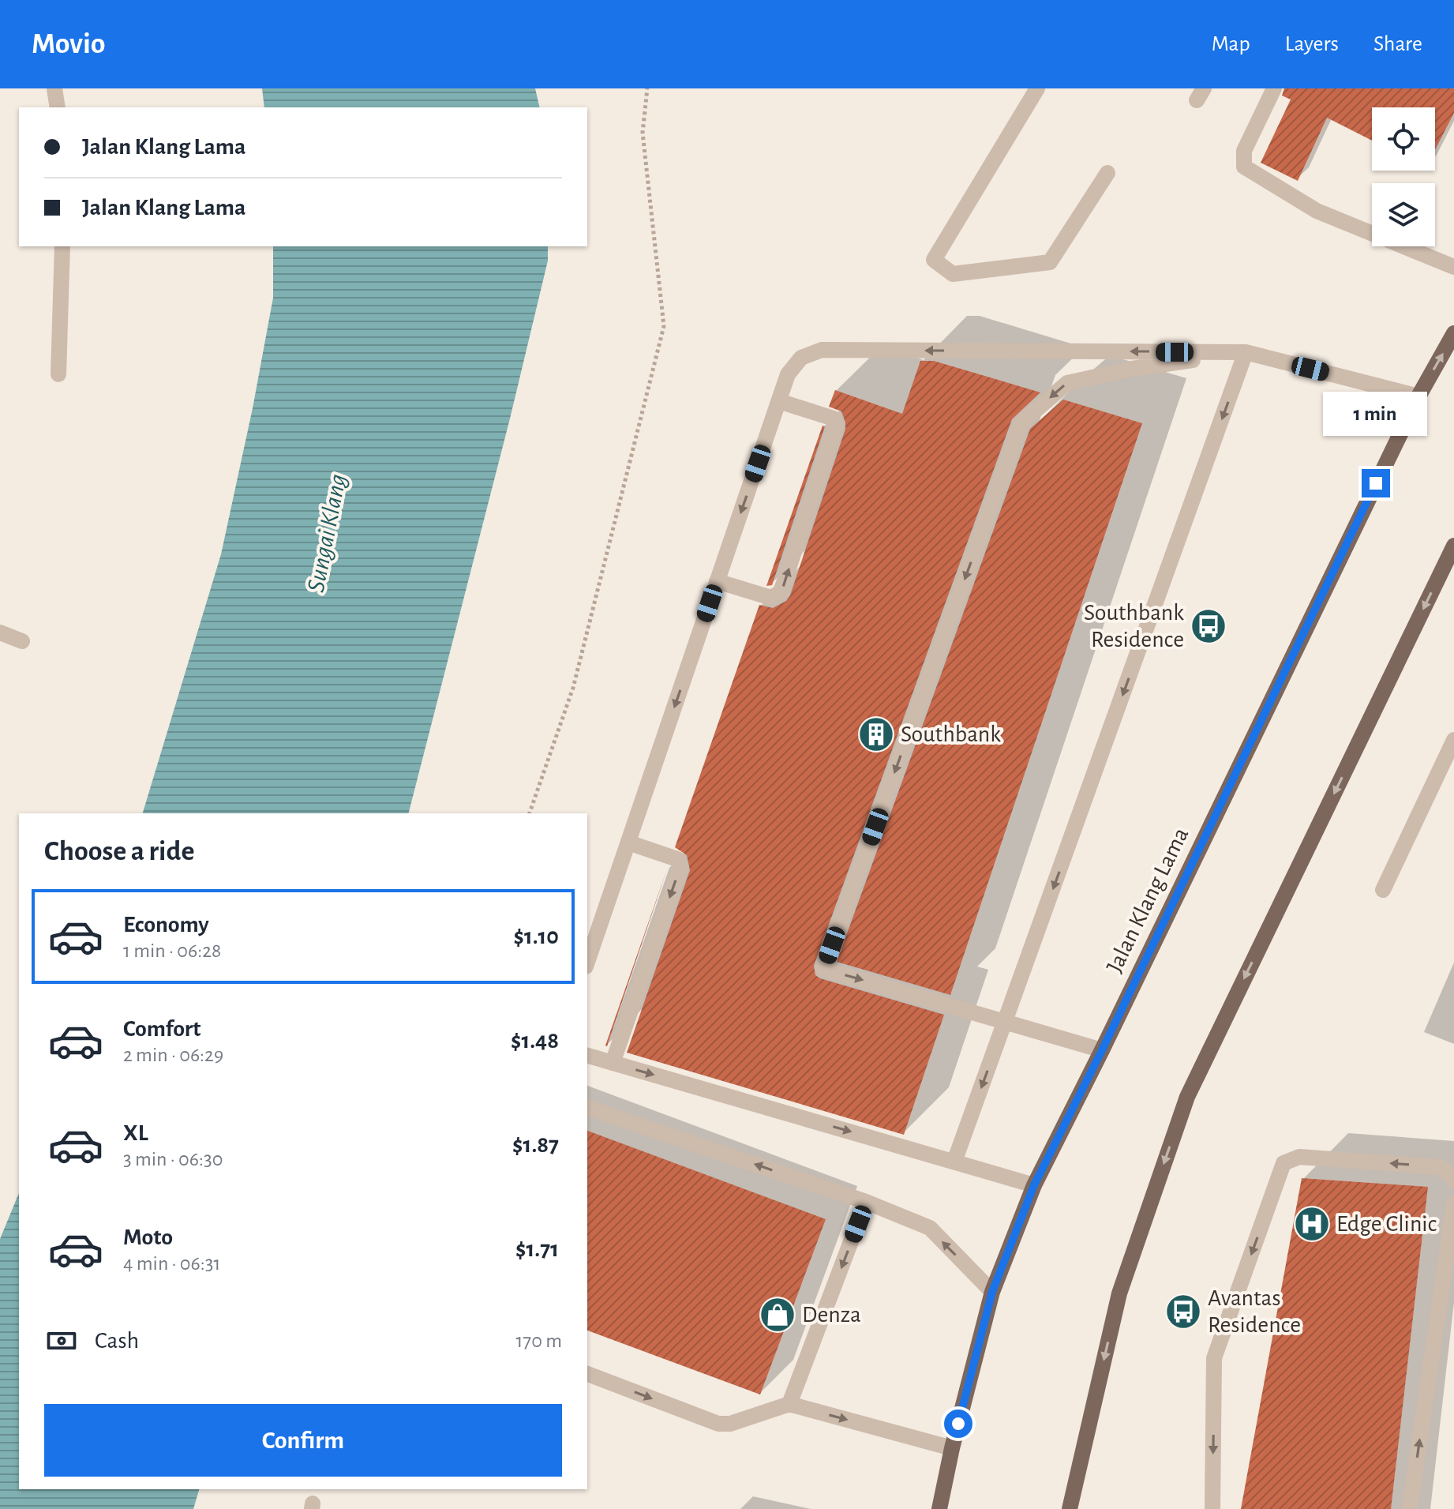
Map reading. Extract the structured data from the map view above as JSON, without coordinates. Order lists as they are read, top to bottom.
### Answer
{
  "streets": {
    "main road": ["Jalan Klang Lama"]
  },
  "water": ["Sungai Klang"],
  "places": {
    "bus stop": ["Southbank Residence", "Avantas Residence"],
    "building": ["Southbank"],
    "hospital": ["Edge Clinic"],
    "shop": ["Denza"]
  },
  "page": {
    "header": "Movio",
    "nav": ["Map", "Layers", "Share"],
    "banner": ["Jalan Klang Lama", "Jalan Klang Lama"],
    "bubble": "1 min",
    "heading": "Choose a ride",
    "list": [
      {
        "name": "Economy",
        "note": "1 min · 06:28",
        "value": "$1.10"
      },
      {
        "name": "Comfort",
        "note": "2 min · 06:29",
        "value": "$1.48"
      },
      {
        "name": "XL",
        "note": "3 min · 06:30",
        "value": "$1.87"
      },
      {
        "name": "Moto",
        "note": "4 min · 06:31",
        "value": "$1.71"
      }
    ],
    "pay": ["Cash", "170 m"],
    "buttons": "Confirm"
  }
}
